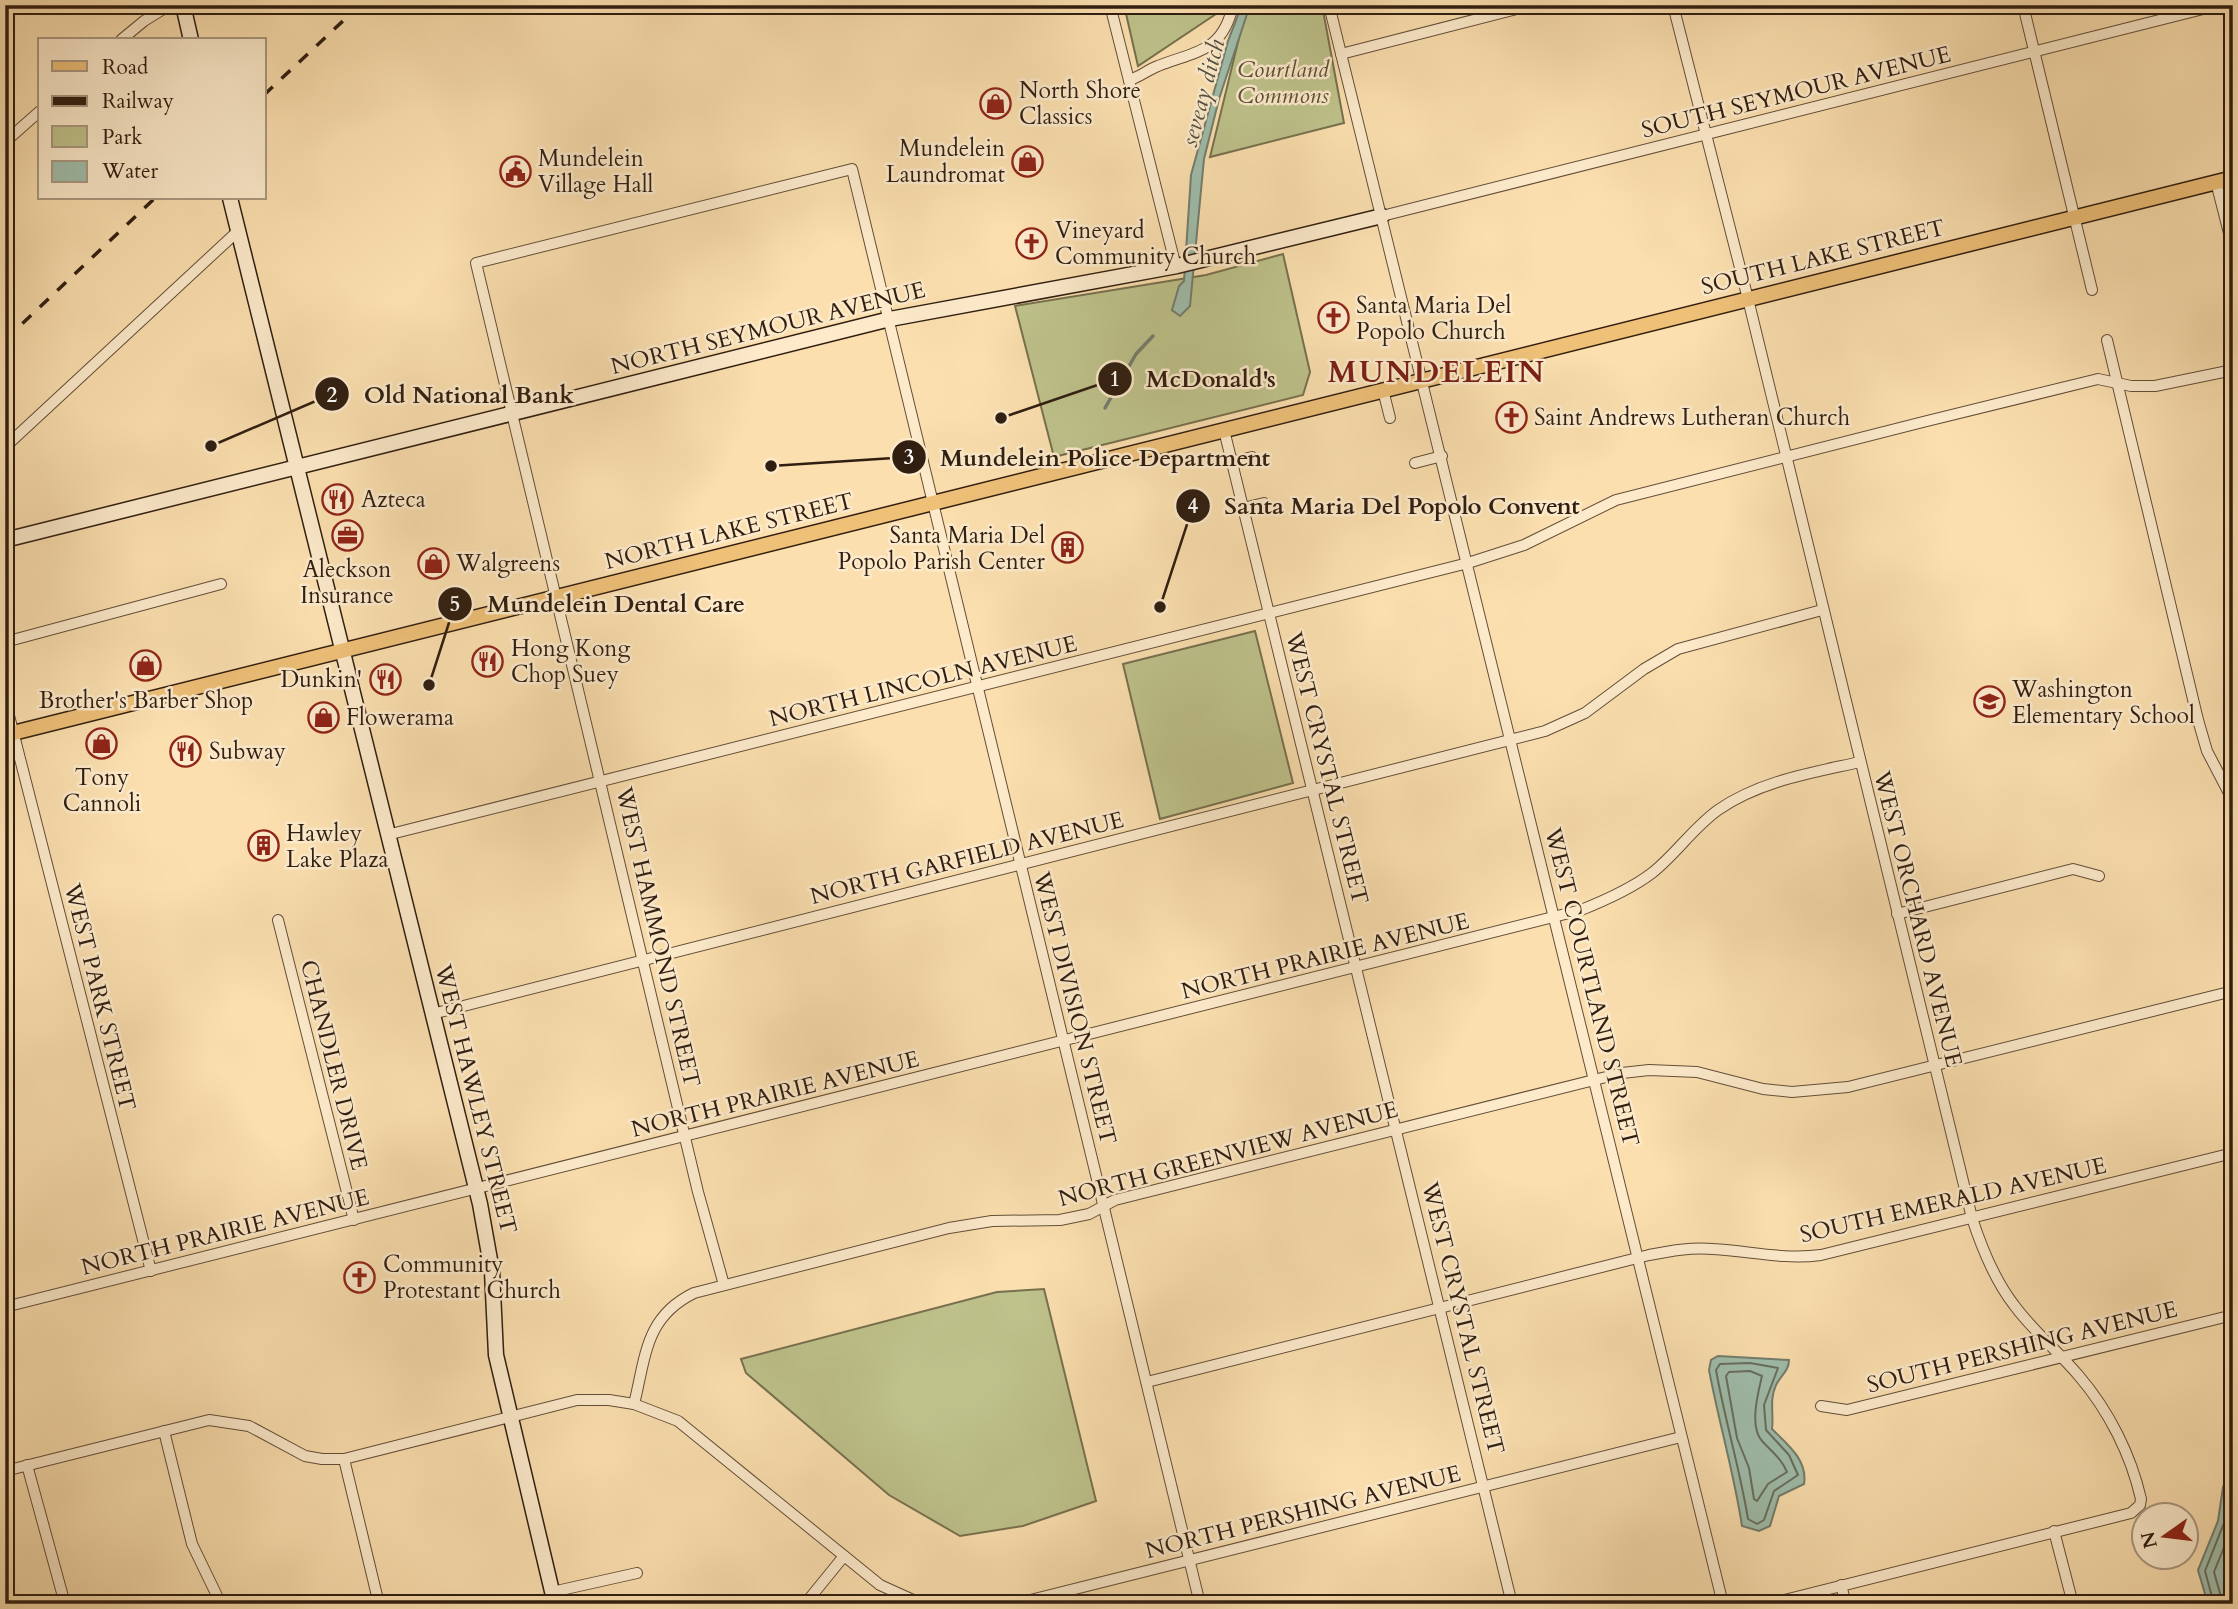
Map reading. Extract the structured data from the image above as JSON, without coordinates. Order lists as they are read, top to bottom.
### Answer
{
  "streets": {
    "main road": ["SOUTH LAKE STREET", "NORTH LAKE STREET"],
    "street": [
      "SOUTH SEYMOUR AVENUE",
      "NORTH SEYMOUR AVENUE",
      "NORTH LINCOLN AVENUE",
      "WEST CRYSTAL STREET",
      "NORTH GARFIELD AVENUE",
      "WEST ORCHARD AVENUE",
      "WEST HAMMOND STREET",
      "NORTH PRAIRIE AVENUE",
      "WEST COURTLAND STREET",
      "WEST PARK STREET",
      "WEST DIVISION STREET",
      "CHANDLER DRIVE",
      "WEST HAWLEY STREET",
      "NORTH GREENVIEW AVENUE",
      "SOUTH EMERALD AVENUE",
      "SOUTH PERSHING AVENUE",
      "NORTH PERSHING AVENUE"
    ]
  },
  "crossings": [
    ["SOUTH SEYMOUR AVENUE", "NORTH SEYMOUR AVENUE"],
    ["SOUTH SEYMOUR AVENUE", "WEST ORCHARD AVENUE"],
    ["SOUTH SEYMOUR AVENUE", "WEST COURTLAND STREET"],
    ["SOUTH LAKE STREET", "NORTH LAKE STREET"],
    ["SOUTH LAKE STREET", "WEST ORCHARD AVENUE"],
    ["SOUTH LAKE STREET", "WEST COURTLAND STREET"],
    ["NORTH SEYMOUR AVENUE", "WEST HAMMOND STREET"],
    ["NORTH SEYMOUR AVENUE", "WEST COURTLAND STREET"],
    ["NORTH SEYMOUR AVENUE", "WEST DIVISION STREET"],
    ["NORTH SEYMOUR AVENUE", "WEST HAWLEY STREET"],
    ["NORTH LAKE STREET", "WEST CRYSTAL STREET"],
    ["NORTH LAKE STREET", "WEST HAMMOND STREET"],
    ["NORTH LAKE STREET", "WEST COURTLAND STREET"],
    ["NORTH LAKE STREET", "WEST PARK STREET"],
    ["NORTH LAKE STREET", "WEST DIVISION STREET"],
    ["NORTH LAKE STREET", "WEST HAWLEY STREET"],
    ["NORTH LINCOLN AVENUE", "WEST CRYSTAL STREET"],
    ["NORTH LINCOLN AVENUE", "WEST ORCHARD AVENUE"],
    ["NORTH LINCOLN AVENUE", "WEST HAMMOND STREET"],
    ["NORTH LINCOLN AVENUE", "WEST COURTLAND STREET"],
    ["NORTH LINCOLN AVENUE", "WEST DIVISION STREET"],
    ["NORTH LINCOLN AVENUE", "WEST HAWLEY STREET"],
    ["WEST CRYSTAL STREET", "NORTH GARFIELD AVENUE"],
    ["WEST CRYSTAL STREET", "NORTH PRAIRIE AVENUE"],
    ["WEST CRYSTAL STREET", "NORTH GREENVIEW AVENUE"],
    ["WEST CRYSTAL STREET", "SOUTH EMERALD AVENUE"],
    ["WEST CRYSTAL STREET", "NORTH PERSHING AVENUE"],
    ["NORTH GARFIELD AVENUE", "WEST ORCHARD AVENUE"],
    ["NORTH GARFIELD AVENUE", "WEST HAMMOND STREET"],
    ["NORTH GARFIELD AVENUE", "WEST COURTLAND STREET"],
    ["NORTH GARFIELD AVENUE", "WEST DIVISION STREET"],
    ["NORTH GARFIELD AVENUE", "WEST HAWLEY STREET"],
    ["WEST ORCHARD AVENUE", "NORTH PRAIRIE AVENUE"],
    ["WEST ORCHARD AVENUE", "NORTH GREENVIEW AVENUE"],
    ["WEST ORCHARD AVENUE", "SOUTH EMERALD AVENUE"],
    ["WEST ORCHARD AVENUE", "SOUTH PERSHING AVENUE"],
    ["WEST HAMMOND STREET", "NORTH PRAIRIE AVENUE"],
    ["WEST HAMMOND STREET", "WEST DIVISION STREET"],
    ["WEST HAMMOND STREET", "NORTH GREENVIEW AVENUE"],
    ["NORTH PRAIRIE AVENUE", "WEST COURTLAND STREET"],
    ["NORTH PRAIRIE AVENUE", "WEST PARK STREET"],
    ["NORTH PRAIRIE AVENUE", "WEST DIVISION STREET"],
    ["NORTH PRAIRIE AVENUE", "CHANDLER DRIVE"],
    ["NORTH PRAIRIE AVENUE", "WEST HAWLEY STREET"],
    ["WEST COURTLAND STREET", "NORTH GREENVIEW AVENUE"],
    ["WEST COURTLAND STREET", "SOUTH EMERALD AVENUE"],
    ["WEST COURTLAND STREET", "NORTH PERSHING AVENUE"],
    ["WEST DIVISION STREET", "NORTH GREENVIEW AVENUE"],
    ["WEST DIVISION STREET", "SOUTH EMERALD AVENUE"],
    ["WEST DIVISION STREET", "NORTH PERSHING AVENUE"]
  ],
  "districts": ["MUNDELEIN"],
  "water": ["seveay ditch"],
  "parks": ["Courtland Commons"],
  "places": {
    "shop": [
      "North Shore Classics",
      "Mundelein Laundromat",
      "Walgreens",
      "Brother's Barber Shop",
      "Flowerama",
      "Tony Cannoli"
    ],
    "public building": ["Mundelein Village Hall"],
    "church": [
      "Vineyard Community Church",
      "Santa Maria Del Popolo Church",
      "Saint Andrews Lutheran Church",
      "Community Protestant Church"
    ],
    "other": [
      "McDonald's",
      "Old National Bank",
      "Mundelein Police Department",
      "Santa Maria Del Popolo Convent",
      "Mundelein Dental Care"
    ],
    "restaurant": [
      "Azteca",
      "Hong Kong Chop Suey",
      "Dunkin'",
      "Subway"
    ],
    "office": ["Aleckson Insurance"],
    "building": ["Santa Maria Del Popolo Parish Center", "Hawley Lake Plaza"],
    "school or university": ["Washington Elementary School"]
  },
  "legend": [
    "Road",
    "Railway",
    "Park",
    "Water"
  ],
  "north": "left"
}
